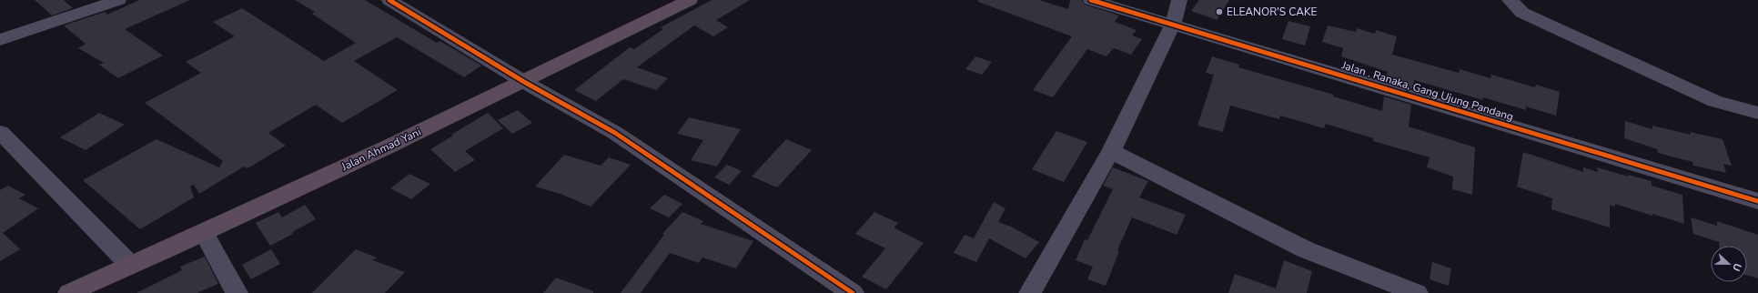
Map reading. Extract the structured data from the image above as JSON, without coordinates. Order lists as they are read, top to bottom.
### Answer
{
  "streets": {
    "highway": ["Jalan Ahmad Yani"],
    "street": ["Jalan . Ranaka, Gang Ujung Pandang"]
  },
  "places": ["ELEANOR'S CAKE"],
  "north": "right"
}
